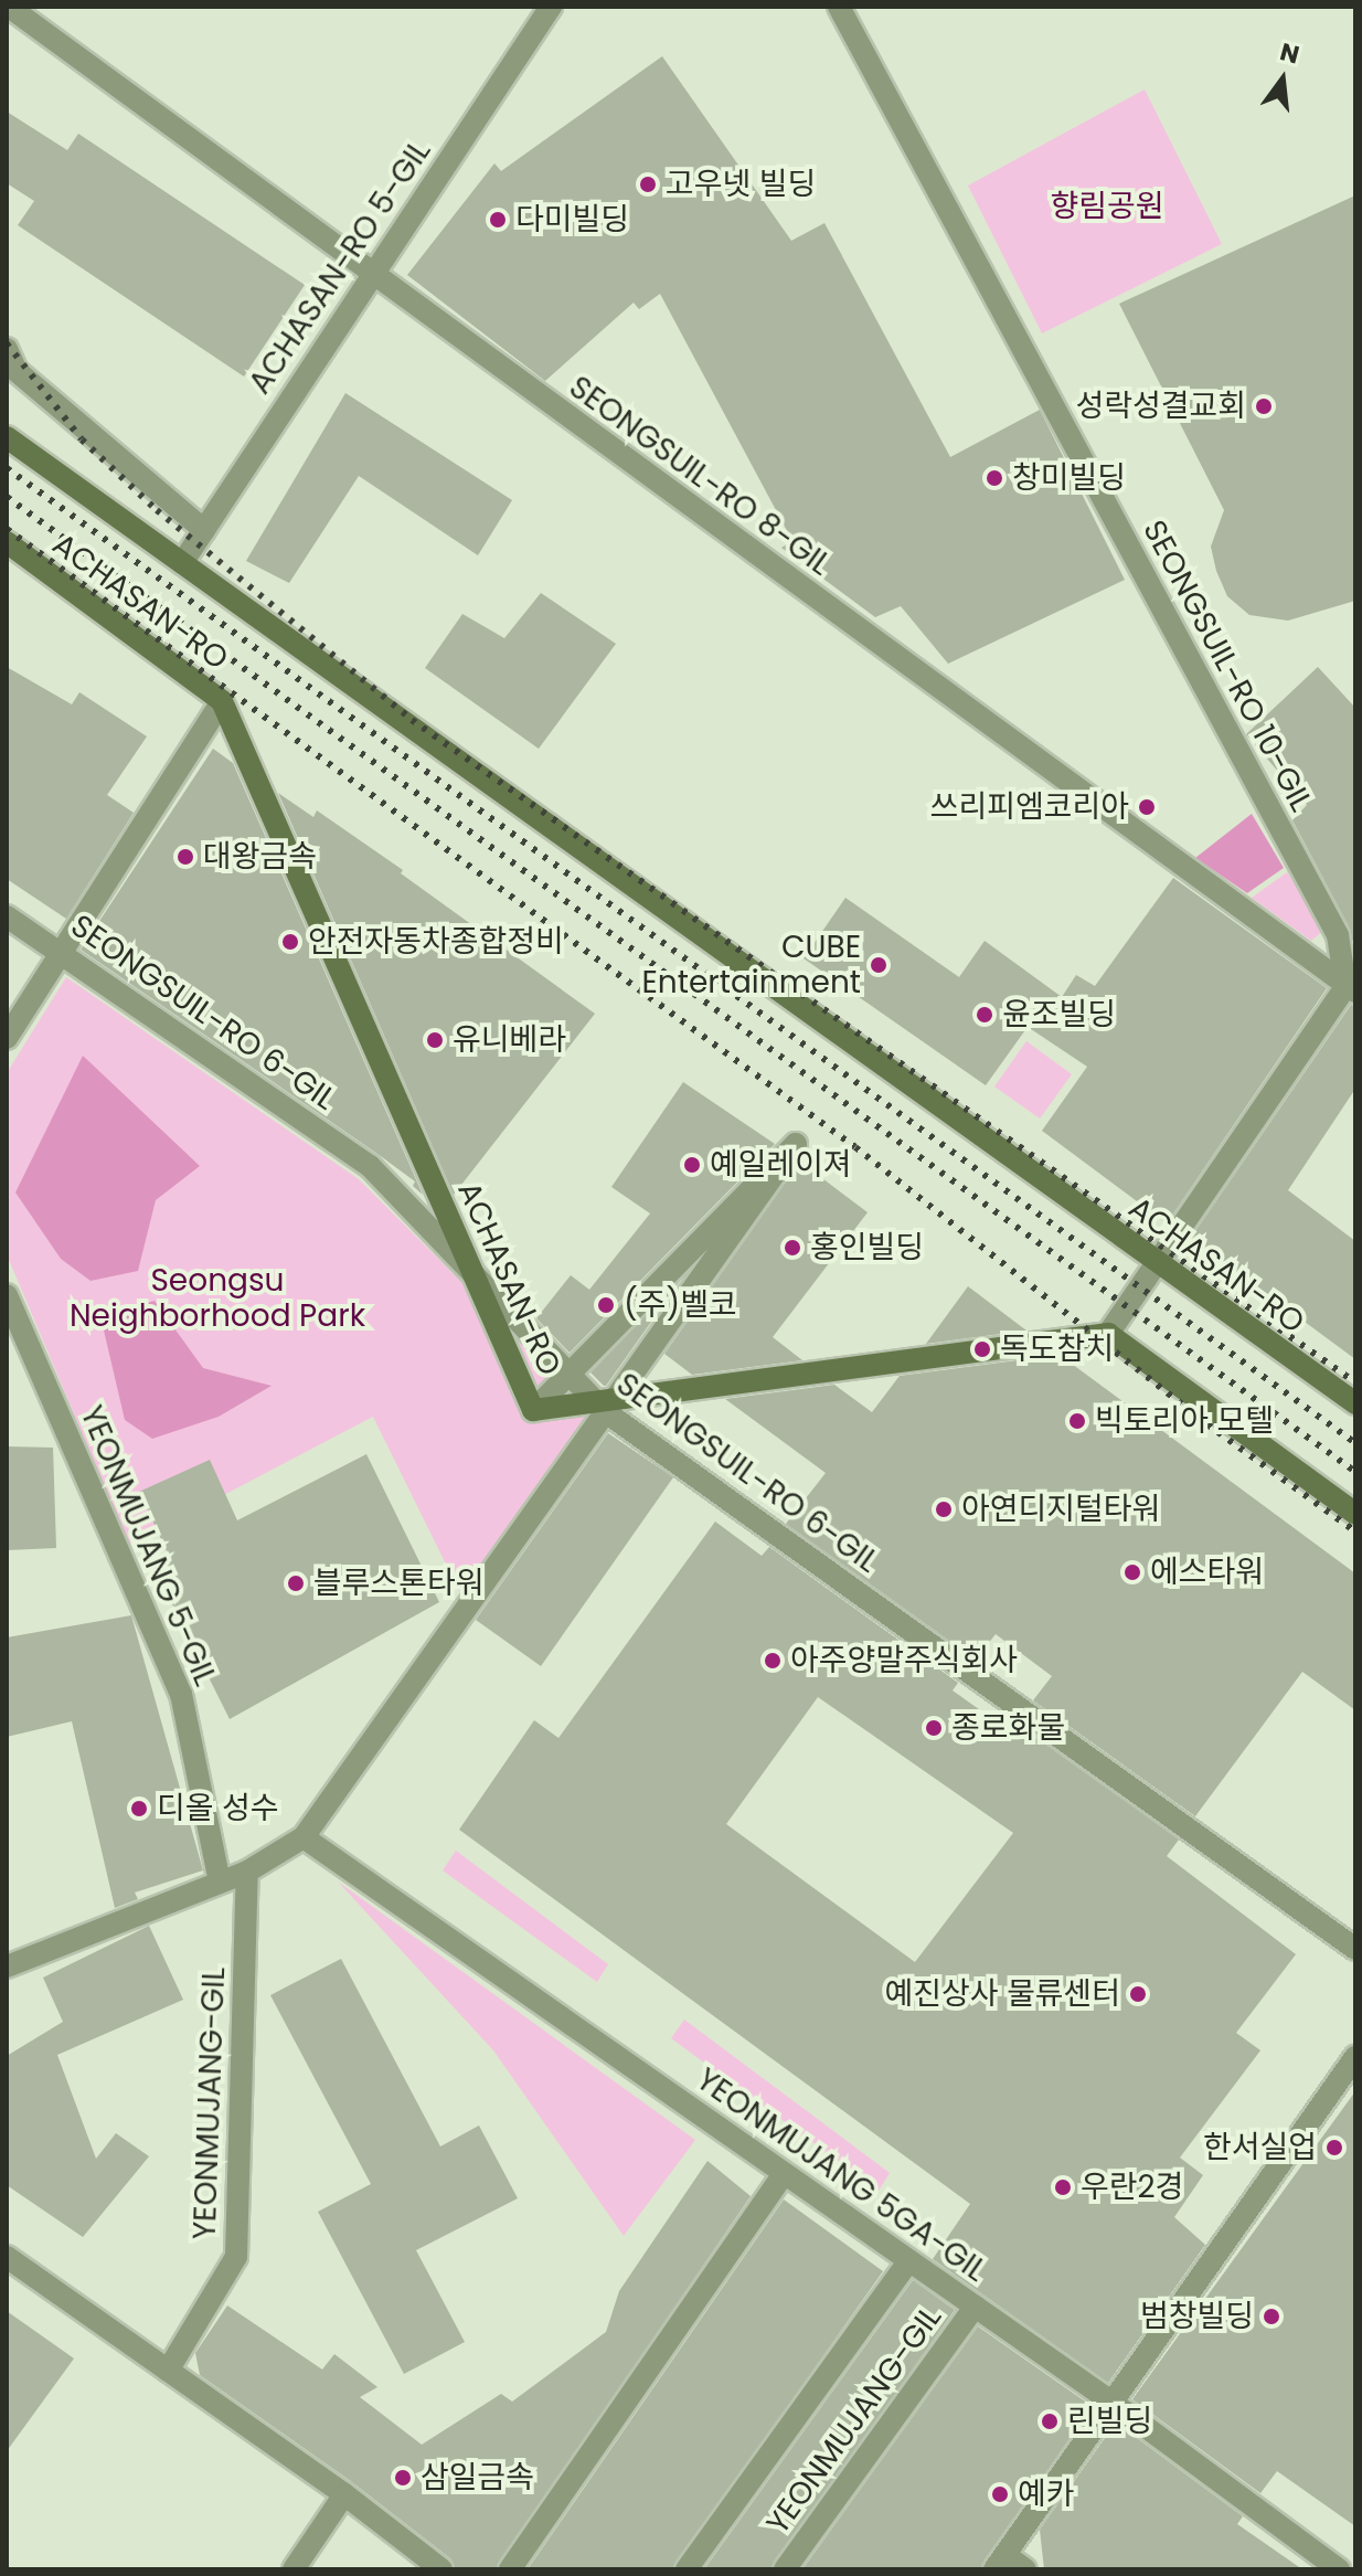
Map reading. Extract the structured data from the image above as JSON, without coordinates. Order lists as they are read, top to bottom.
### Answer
{
  "streets": {
    "main road": ["ACHASAN-RO"],
    "street": [
      "ACHASAN-RO 5-GIL",
      "SEONGSUIL-RO 8-GIL",
      "SEONGSUIL-RO 10-GIL",
      "SEONGSUIL-RO 6-GIL",
      "YEONMUJANG 5-GIL",
      "YEONMUJANG-GIL",
      "YEONMUJANG 5GA-GIL"
    ]
  },
  "crossings": [
    ["ACHASAN-RO 5-GIL", "SEONGSUIL-RO 8-GIL"],
    ["ACHASAN-RO 5-GIL", "ACHASAN-RO"],
    ["SEONGSUIL-RO 8-GIL", "SEONGSUIL-RO 10-GIL"],
    ["YEONMUJANG-GIL", "YEONMUJANG 5GA-GIL"]
  ],
  "parks": ["향림공원", "Seongsu Neighborhood Park"],
  "places": [
    "고우넷 빌딩",
    "다미빌딩",
    "성락성결교회",
    "창미빌딩",
    "쓰리피엠코리아",
    "대왕금속",
    "안전자동차종합정비",
    "CUBE Entertainment",
    "윤조빌딩",
    "유니베라",
    "예일레이져",
    "홍인빌딩",
    "(주)벨코",
    "독도참치",
    "빅토리아 모텔",
    "아연디지털타워",
    "에스타워",
    "블루스톤타워",
    "아주양말주식회사",
    "종로화물",
    "디올 성수",
    "예진상사 물류센터",
    "한서실업",
    "우란2경",
    "범창빌딩",
    "린빌딩",
    "삼일금속",
    "예카"
  ],
  "north": "top"
}
